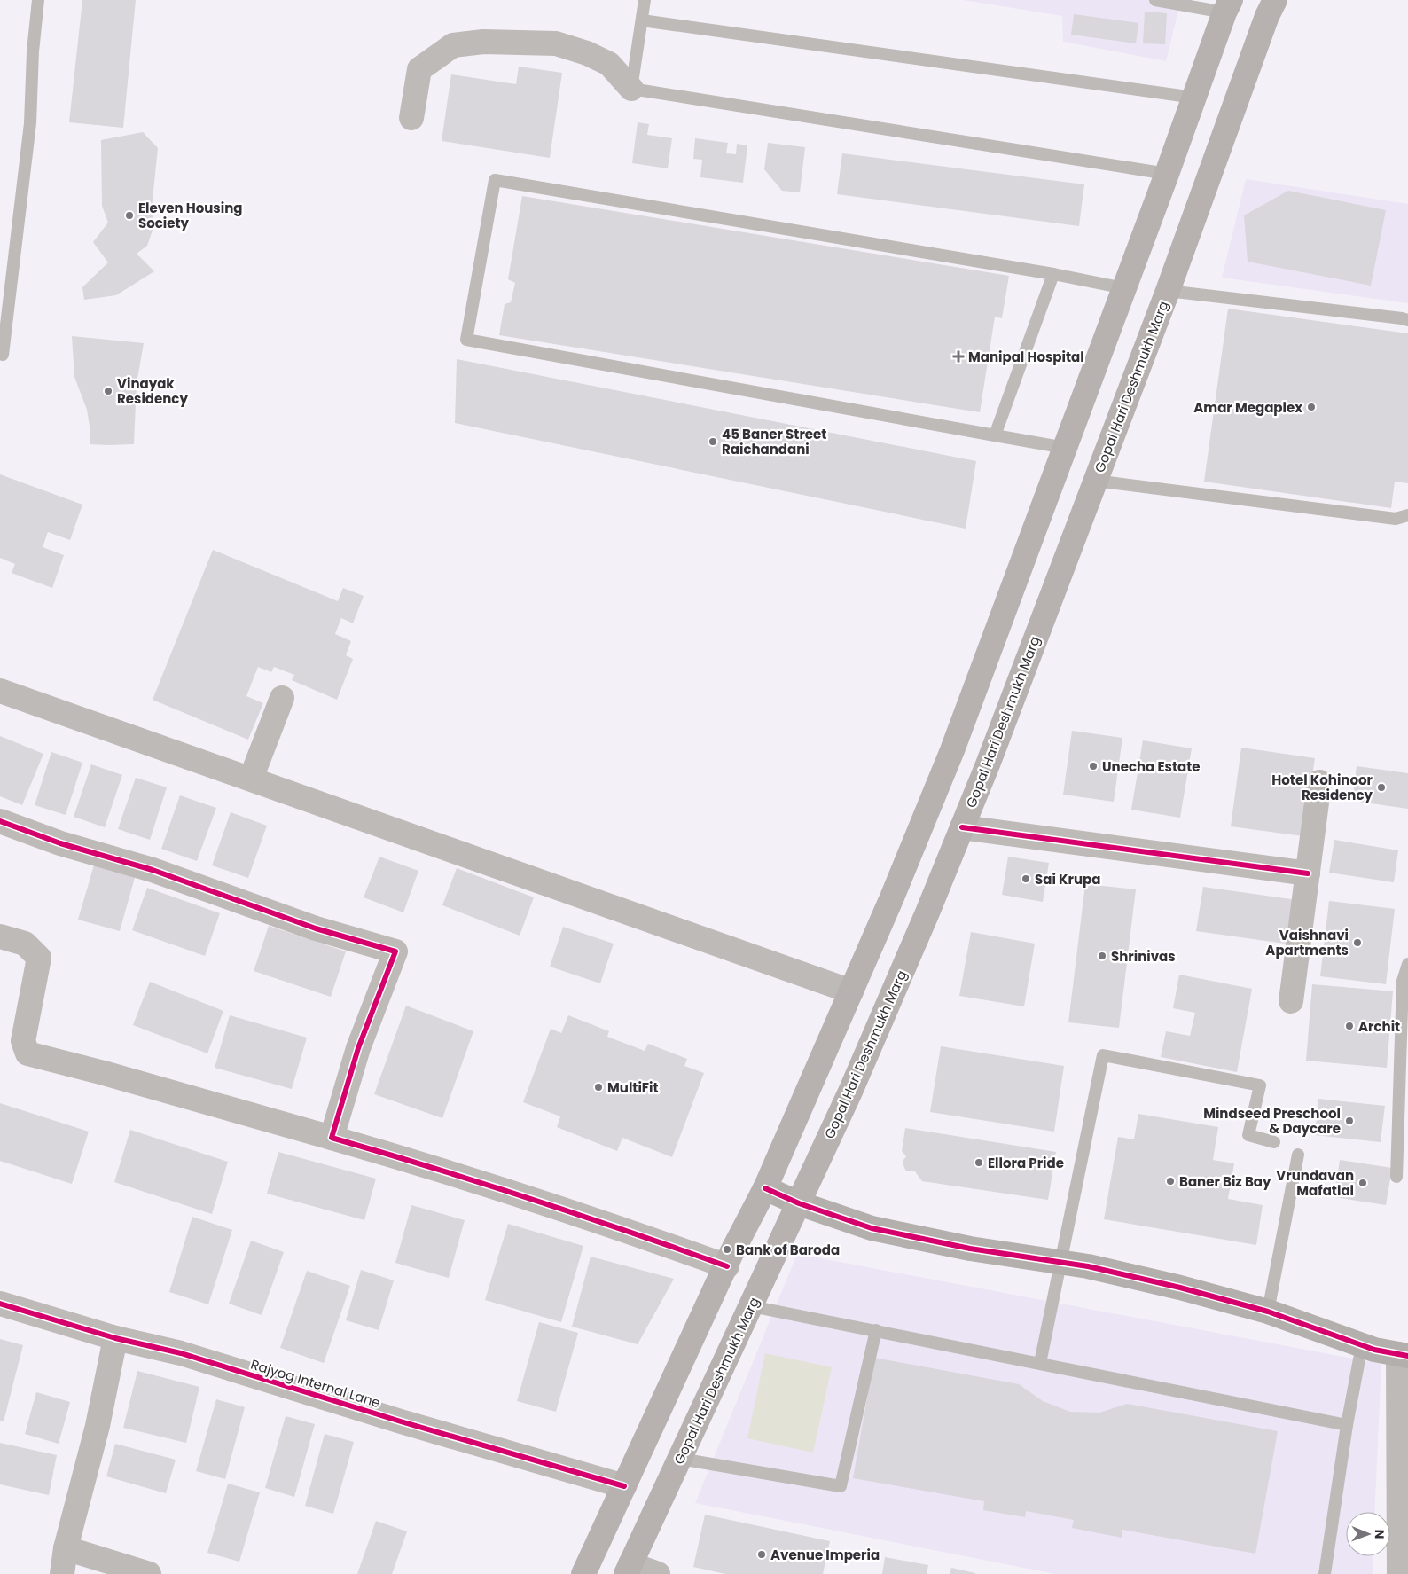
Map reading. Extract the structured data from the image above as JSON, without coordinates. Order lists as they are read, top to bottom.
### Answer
{
  "streets": {
    "main road": ["Gopal Hari Deshmukh Marg"],
    "street": ["Rajyog Internal Lane"]
  },
  "places": {
    "other": [
      "Eleven Housing Society",
      "Vinayak Residency",
      "Amar Megaplex",
      "45 Baner Street Raichandani",
      "Unecha Estate",
      "Hotel Kohinoor Residency",
      "Sai Krupa",
      "Vaishnavi Apartments",
      "Shrinivas",
      "Archit",
      "MultiFit",
      "Mindseed Preschool & Daycare",
      "Ellora Pride",
      "Baner Biz Bay",
      "Vrundavan Mafatlal",
      "Bank of Baroda",
      "Avenue Imperia"
    ],
    "health": ["Manipal Hospital"]
  },
  "north": "right"
}
